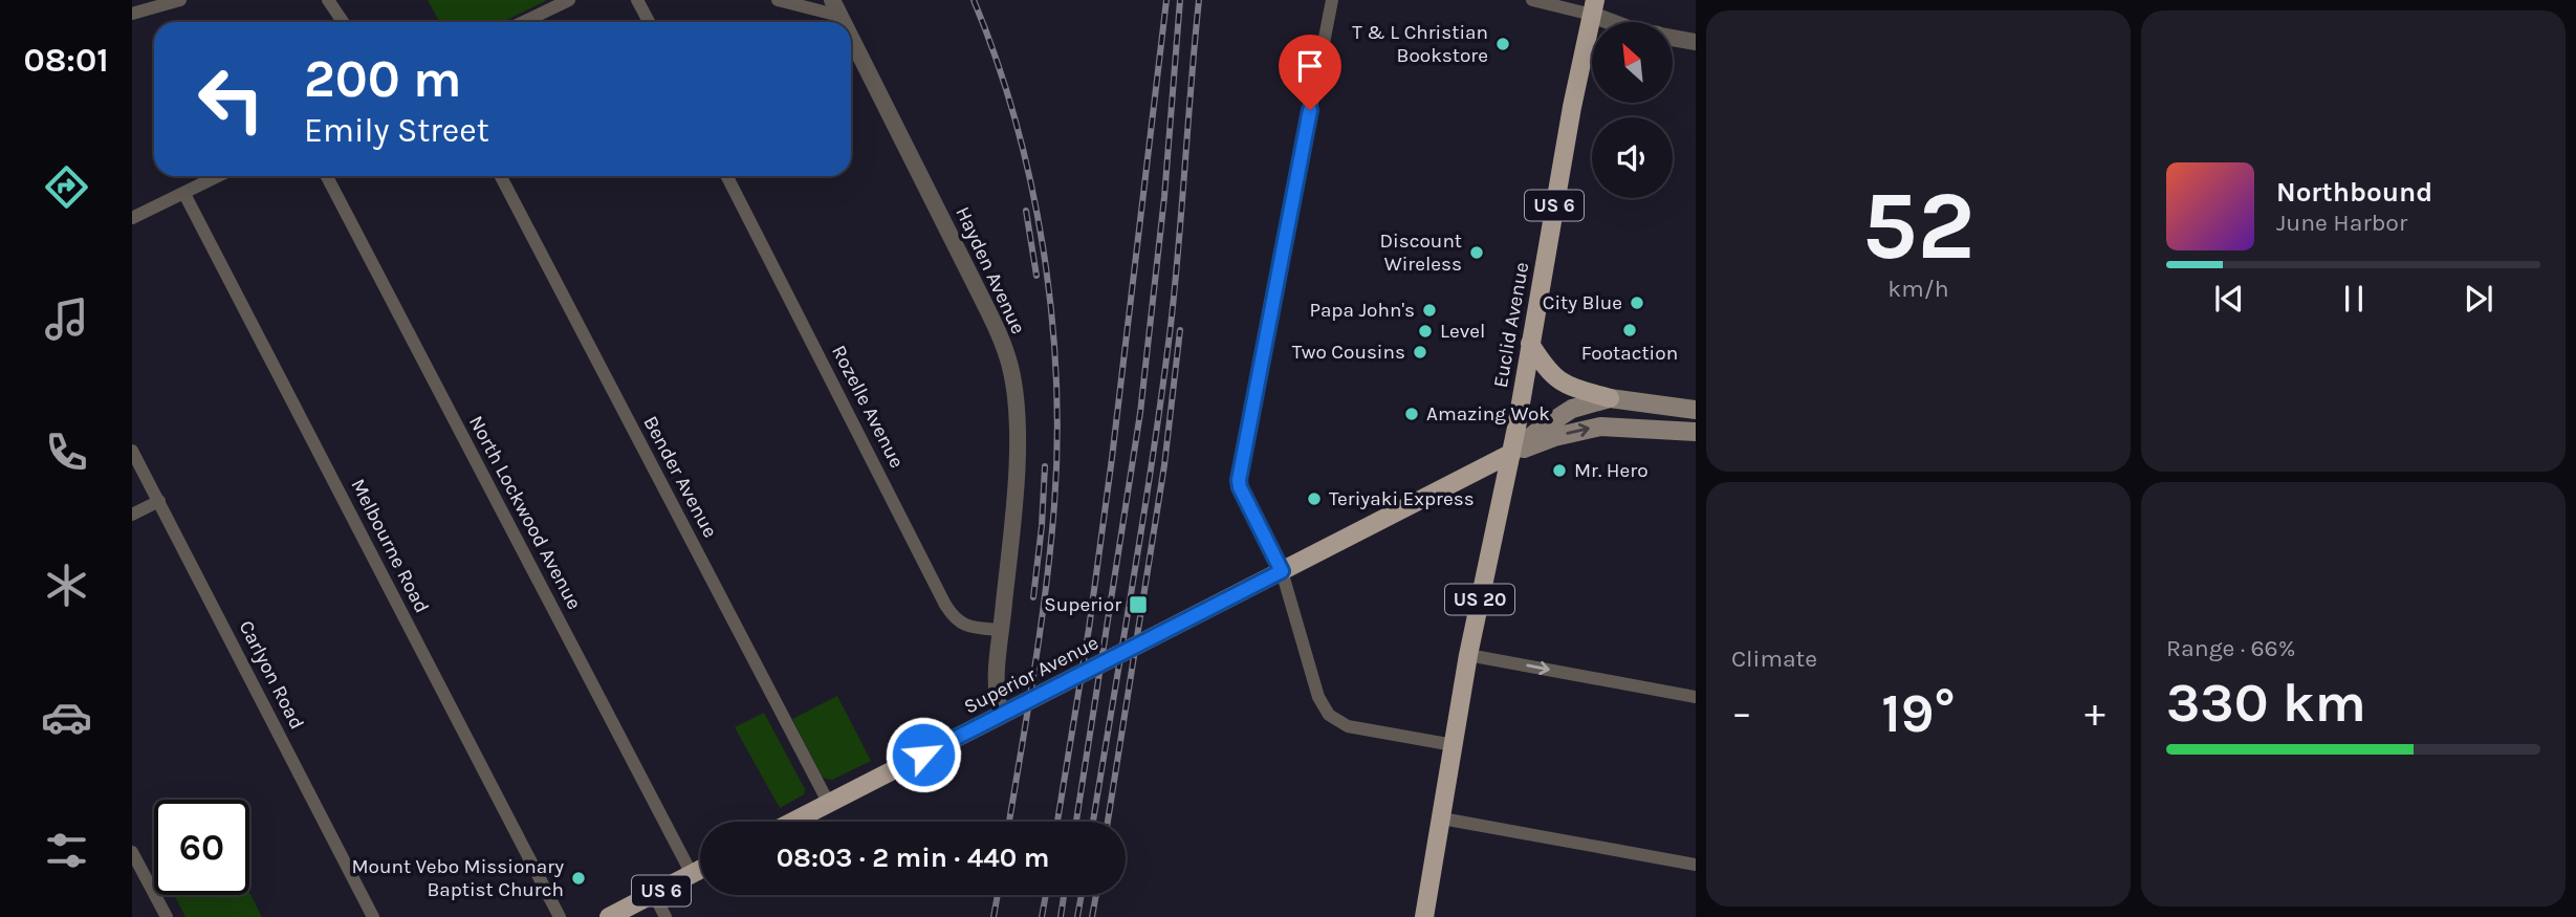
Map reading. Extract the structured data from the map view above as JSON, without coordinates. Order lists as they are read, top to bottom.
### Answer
{
  "streets": {
    "main road": [
      "US 6",
      "Euclid Avenue",
      "US 20",
      "Superior Avenue"
    ],
    "street": [
      "Hayden Avenue",
      "Rozelle Avenue",
      "Bender Avenue",
      "North Lockwood Avenue",
      "Melbourne Road",
      "Carlyon Road"
    ]
  },
  "crossings": [
    ["US 6", "North Lockwood Avenue"],
    ["Hayden Avenue", "Rozelle Avenue"],
    ["Hayden Avenue", "Superior Avenue"],
    ["Euclid Avenue", "Superior Avenue"],
    ["Bender Avenue", "Superior Avenue"]
  ],
  "places": {
    "other": [
      "T & L Christian Bookstore",
      "Discount Wireless",
      "City Blue",
      "Papa John's",
      "Footaction",
      "Level",
      "Two Cousins",
      "Amazing Wok",
      "Mr. Hero",
      "Teriyaki Express",
      "Mount Vebo Missionary Baptist Church"
    ],
    "transit": ["Superior"]
  },
  "north": "top left",
  "page": {
    "tabs": "08:01",
    "tile": [
      ["52", "km/h"],
      "Climate",
      ["Range · 66%", "330 km"]
    ],
    "turn": ["200 m", "Emily Street"],
    "song": ["Northbound", "June Harbor"],
    "heat": ["−", "19°", "+"],
    "limit": "60",
    "trip": "08:03 · 2 min · 440 m"
  }
}
